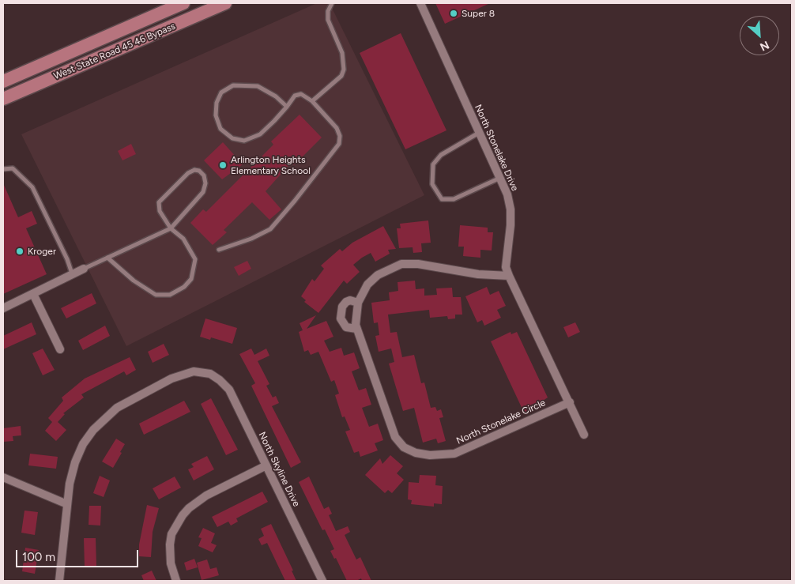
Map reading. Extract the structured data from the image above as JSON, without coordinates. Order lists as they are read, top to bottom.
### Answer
{
  "streets": {
    "highway": ["West State Road 45 46 Bypass"],
    "street": ["North Stonelake Drive", "North Stonelake Circle", "North Skyline Drive"]
  },
  "crossings": [
    ["North Stonelake Drive", "North Stonelake Circle"]
  ],
  "places": ["Super 8", "Arlington Heights Elementary School", "Kroger"],
  "scale_bar": "100 m",
  "north": "bottom right"
}
